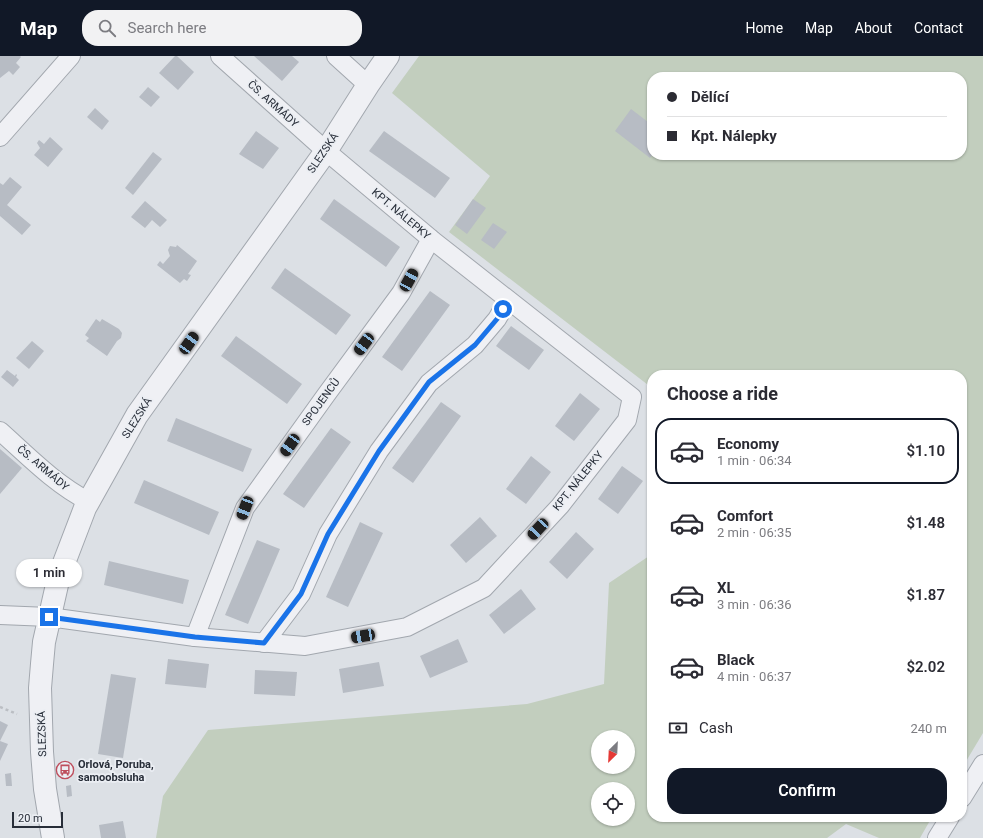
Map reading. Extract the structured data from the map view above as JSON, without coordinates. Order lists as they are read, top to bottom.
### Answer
{
  "streets": {
    "street": [
      "ČS. ARMÁDY",
      "SLEZSKÁ",
      "KPT. NÁLEPKY",
      "SPOJENCŮ"
    ]
  },
  "crossings": [
    ["ČS. ARMÁDY", "SLEZSKÁ"],
    ["ČS. ARMÁDY", "KPT. NÁLEPKY"],
    ["SLEZSKÁ", "KPT. NÁLEPKY"],
    ["KPT. NÁLEPKY", "SPOJENCŮ"]
  ],
  "places": {
    "bus stop": ["Orlová, Poruba, samoobsluha"]
  },
  "scale_bar": "20 m",
  "north": "bottom left",
  "page": {
    "header": "Map",
    "search": "Search here",
    "nav": [
      "Home",
      "Map",
      "About",
      "Contact"
    ],
    "banner": ["Dělící", "Kpt. Nálepky"],
    "heading": "Choose a ride",
    "list": [
      {
        "name": "Economy",
        "note": "1 min · 06:34",
        "value": "$1.10"
      },
      {
        "name": "Comfort",
        "note": "2 min · 06:35",
        "value": "$1.48"
      },
      {
        "name": "XL",
        "note": "3 min · 06:36",
        "value": "$1.87"
      },
      {
        "name": "Black",
        "note": "4 min · 06:37",
        "value": "$2.02"
      }
    ],
    "bubble": "1 min",
    "pay": ["Cash", "240 m"],
    "buttons": "Confirm",
    "scale": "20 m"
  }
}
